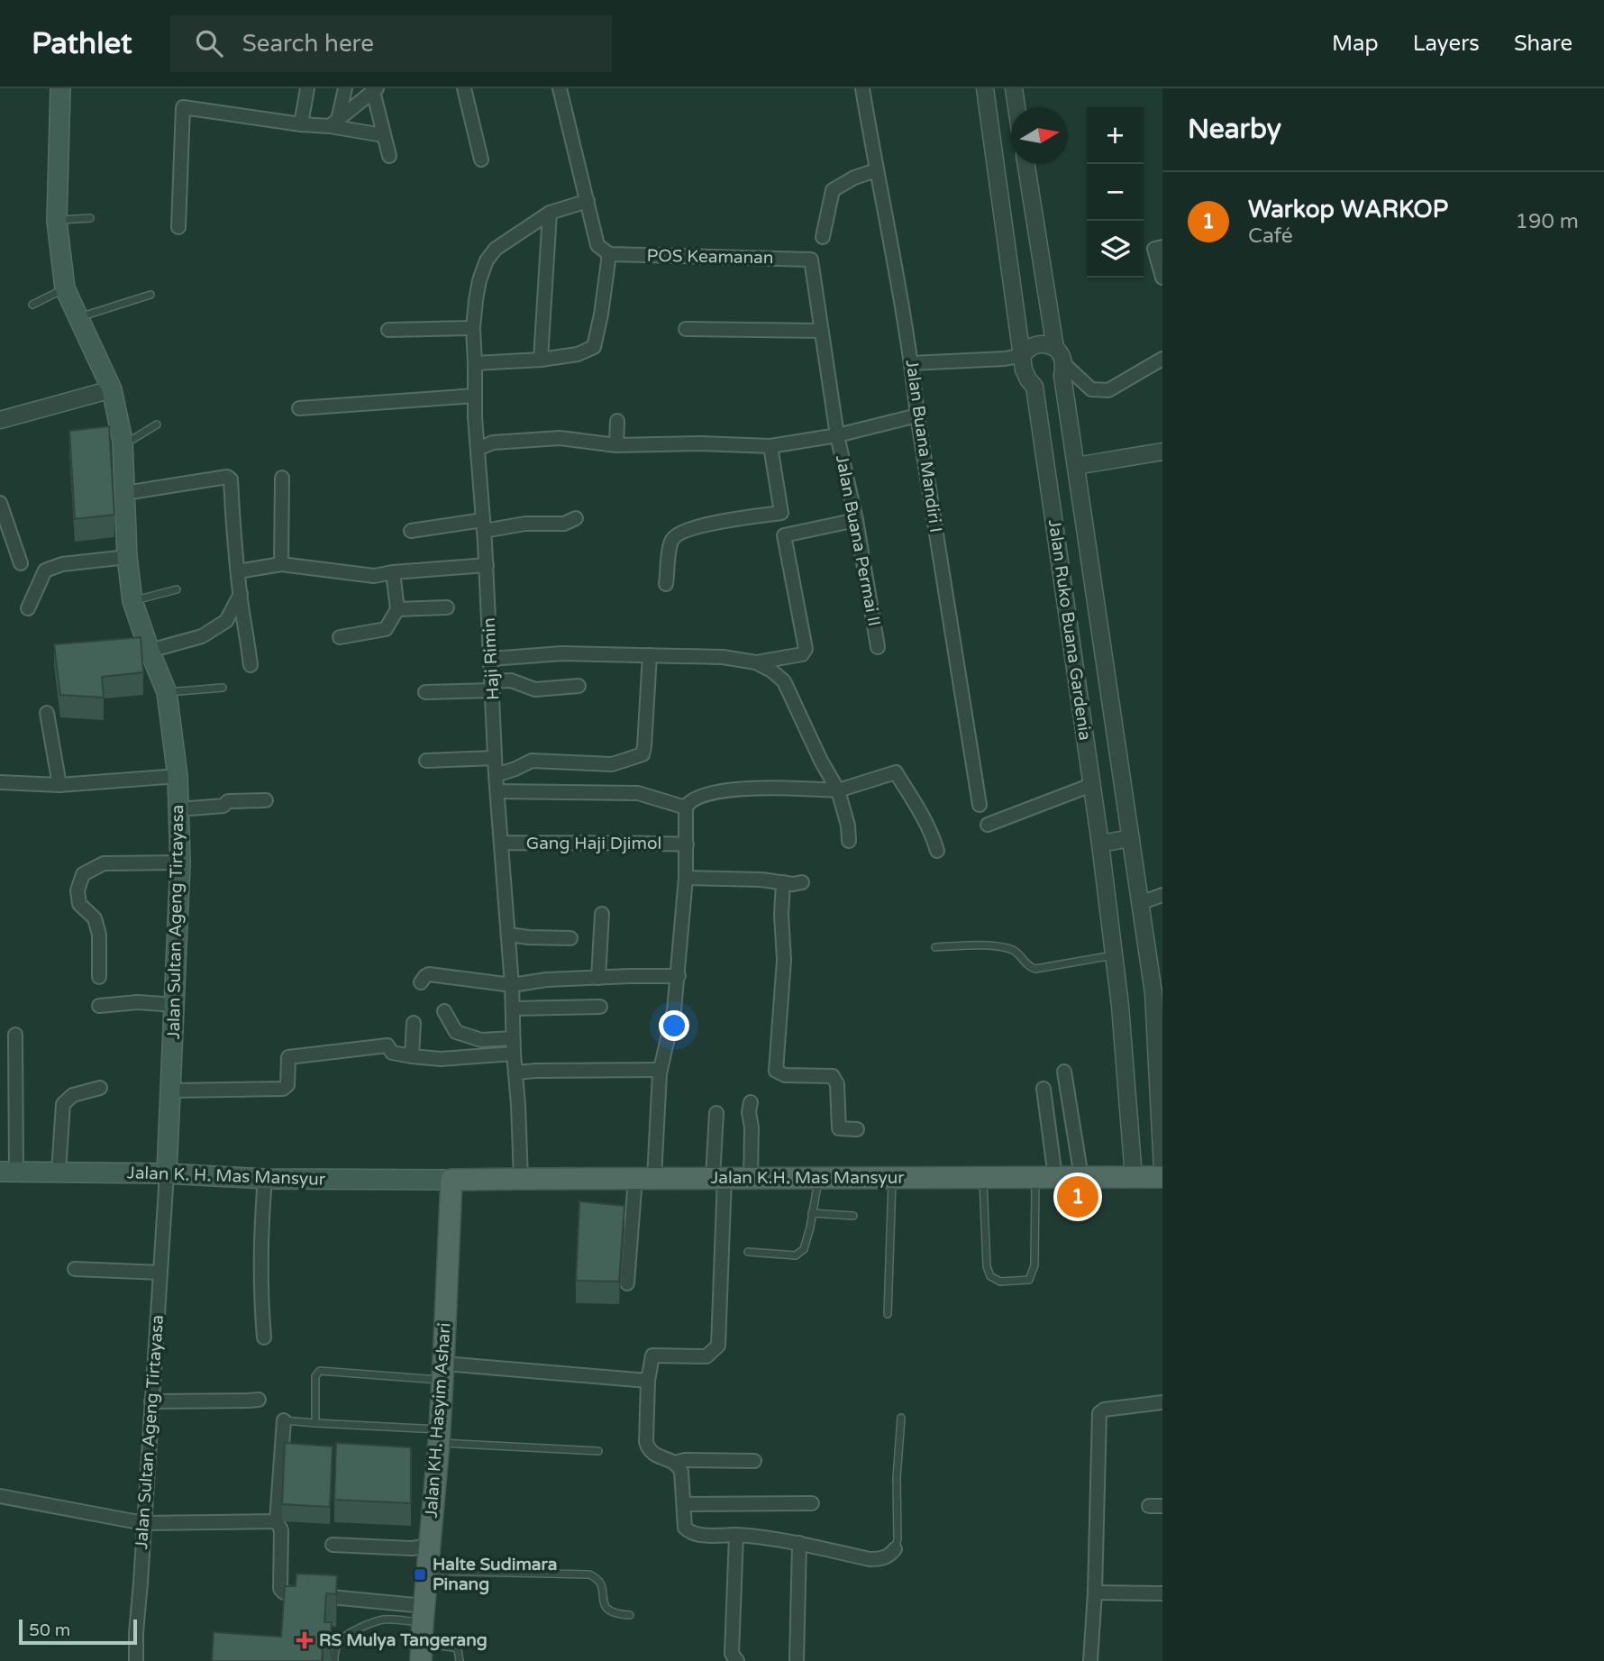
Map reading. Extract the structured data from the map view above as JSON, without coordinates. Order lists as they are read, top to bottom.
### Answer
{
  "streets": {
    "main road": [
      "Jalan Sultan Ageng Tirtayasa",
      "Jalan K. H. Mas Mansyur",
      "Jalan K.H. Mas Mansyur",
      "Jalan KH. Hasyim Ashari"
    ],
    "street": [
      "POS Keamanan",
      "Jalan Buana Mandiri I",
      "Jalan Buana Permai II",
      "Jalan Ruko Buana Gardenia",
      "Haji Rimin",
      "Gang Haji Djimol"
    ]
  },
  "crossings": [
    ["POS Keamanan", "Jalan Buana Permai II"],
    ["Jalan Ruko Buana Gardenia", "Jalan K.H. Mas Mansyur"],
    ["Haji Rimin", "Gang Haji Djimol"],
    ["Haji Rimin", "Jalan K.H. Mas Mansyur"],
    ["Jalan Sultan Ageng Tirtayasa", "Jalan K. H. Mas Mansyur"],
    ["Jalan K. H. Mas Mansyur", "Jalan K.H. Mas Mansyur"],
    ["Jalan K. H. Mas Mansyur", "Jalan KH. Hasyim Ashari"],
    ["Jalan K.H. Mas Mansyur", "Jalan KH. Hasyim Ashari"]
  ],
  "places": {
    "transit": ["Halte Sudimara Pinang"],
    "health": ["RS Mulya Tangerang"]
  },
  "scale_bar": "50 m",
  "north": "right",
  "page": {
    "header": "Pathlet",
    "search": "Search here",
    "nav": ["Map", "Layers", "Share"],
    "heading": "Nearby",
    "map_buttons": ["+", "−"],
    "list": [
      {
        "mark": "1",
        "name": "Warkop WARKOP",
        "note": "Café",
        "value": "190 m"
      }
    ],
    "pins": "1",
    "scale": "50 m"
  }
}
